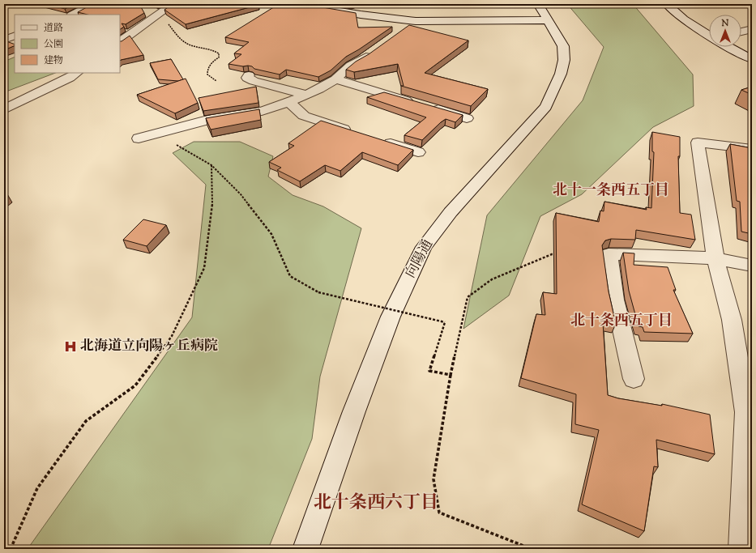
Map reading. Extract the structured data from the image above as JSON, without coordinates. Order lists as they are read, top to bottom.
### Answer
{
  "streets": {
    "street": ["向陽通"]
  },
  "districts": ["北十一条西五丁目", "北十条西五丁目", "北十条西六丁目"],
  "places": {
    "hospital": ["北海道立向陽ヶ丘病院"]
  },
  "legend": ["道路", "公園", "建物"],
  "north": "top"
}
